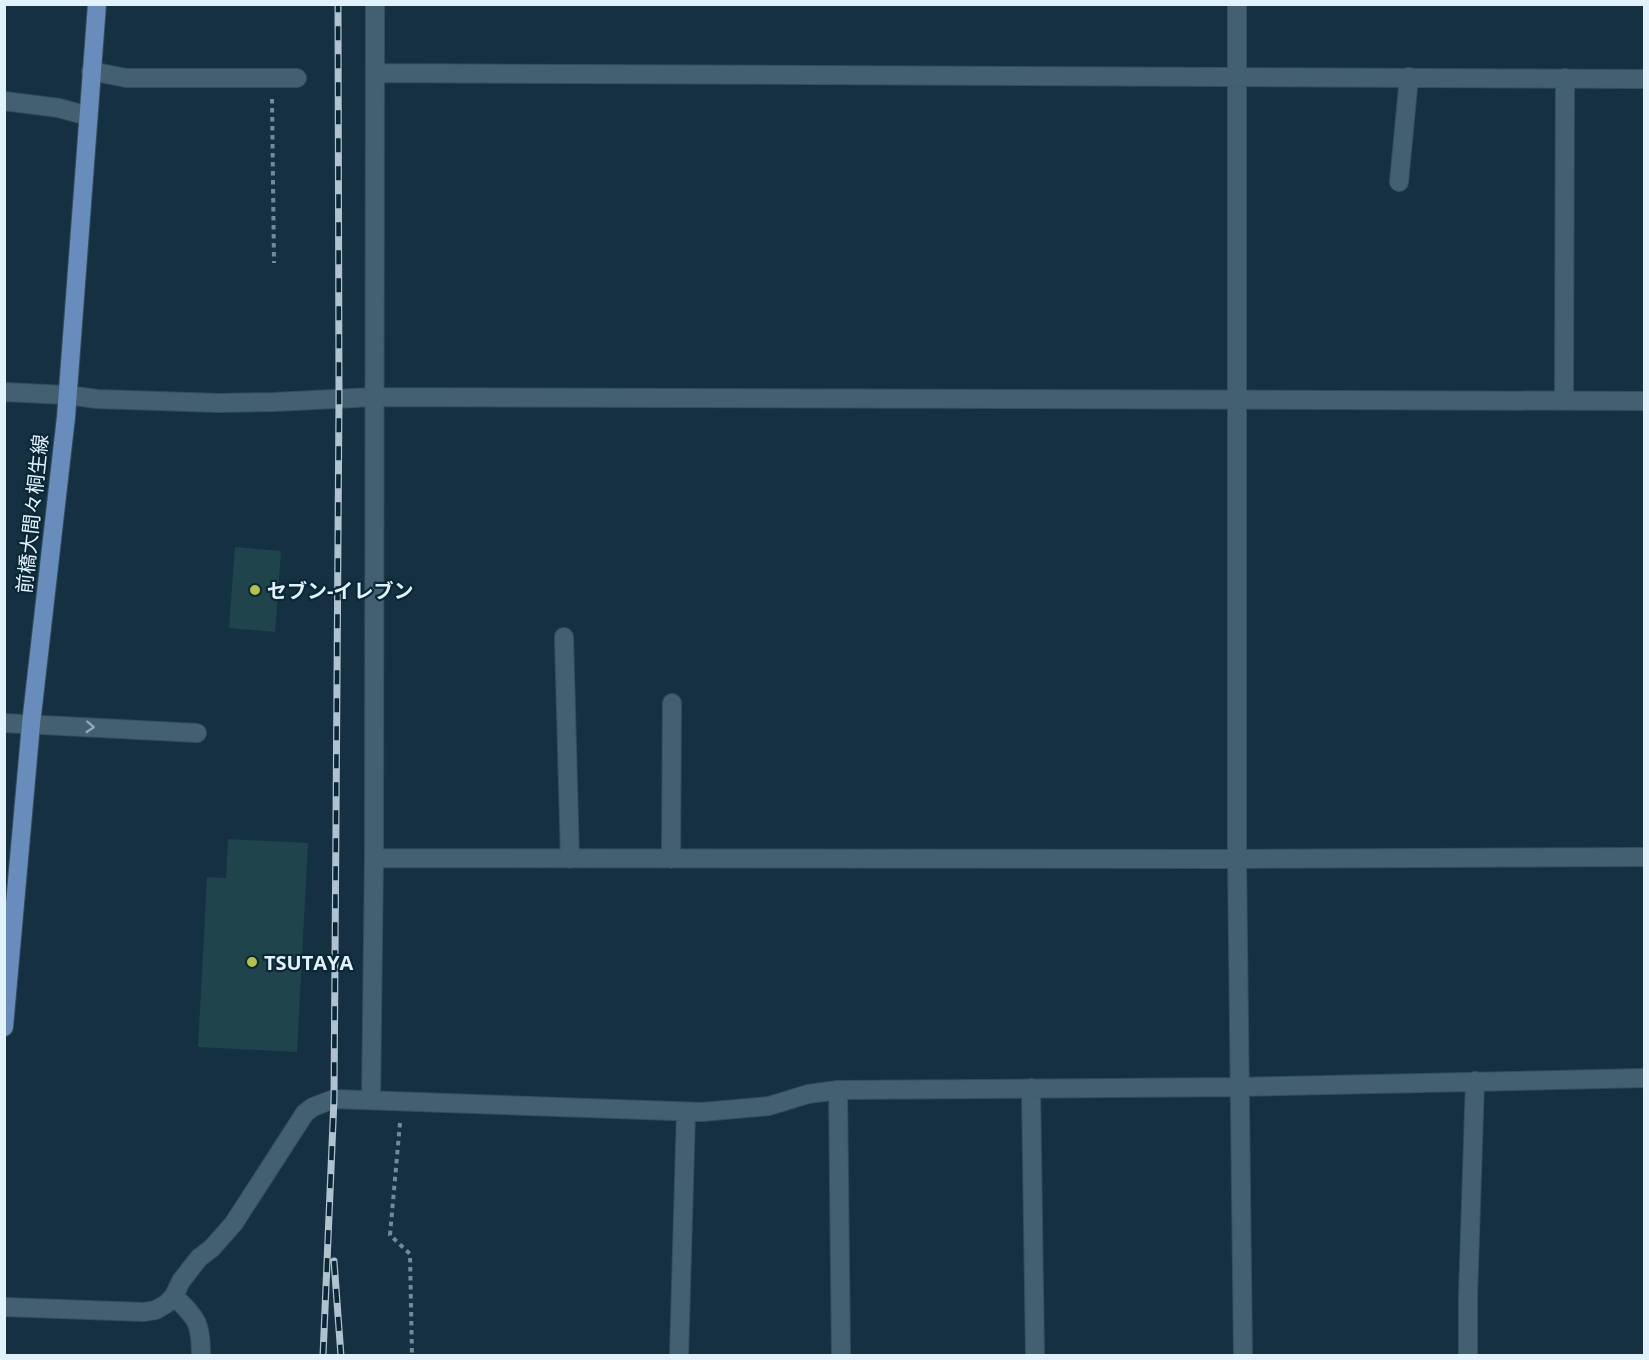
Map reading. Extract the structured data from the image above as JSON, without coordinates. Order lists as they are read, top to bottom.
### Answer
{
  "streets": {
    "main road": ["前橋大間々桐生線"]
  },
  "places": ["セブン-イレブン", "TSUTAYA"]
}
